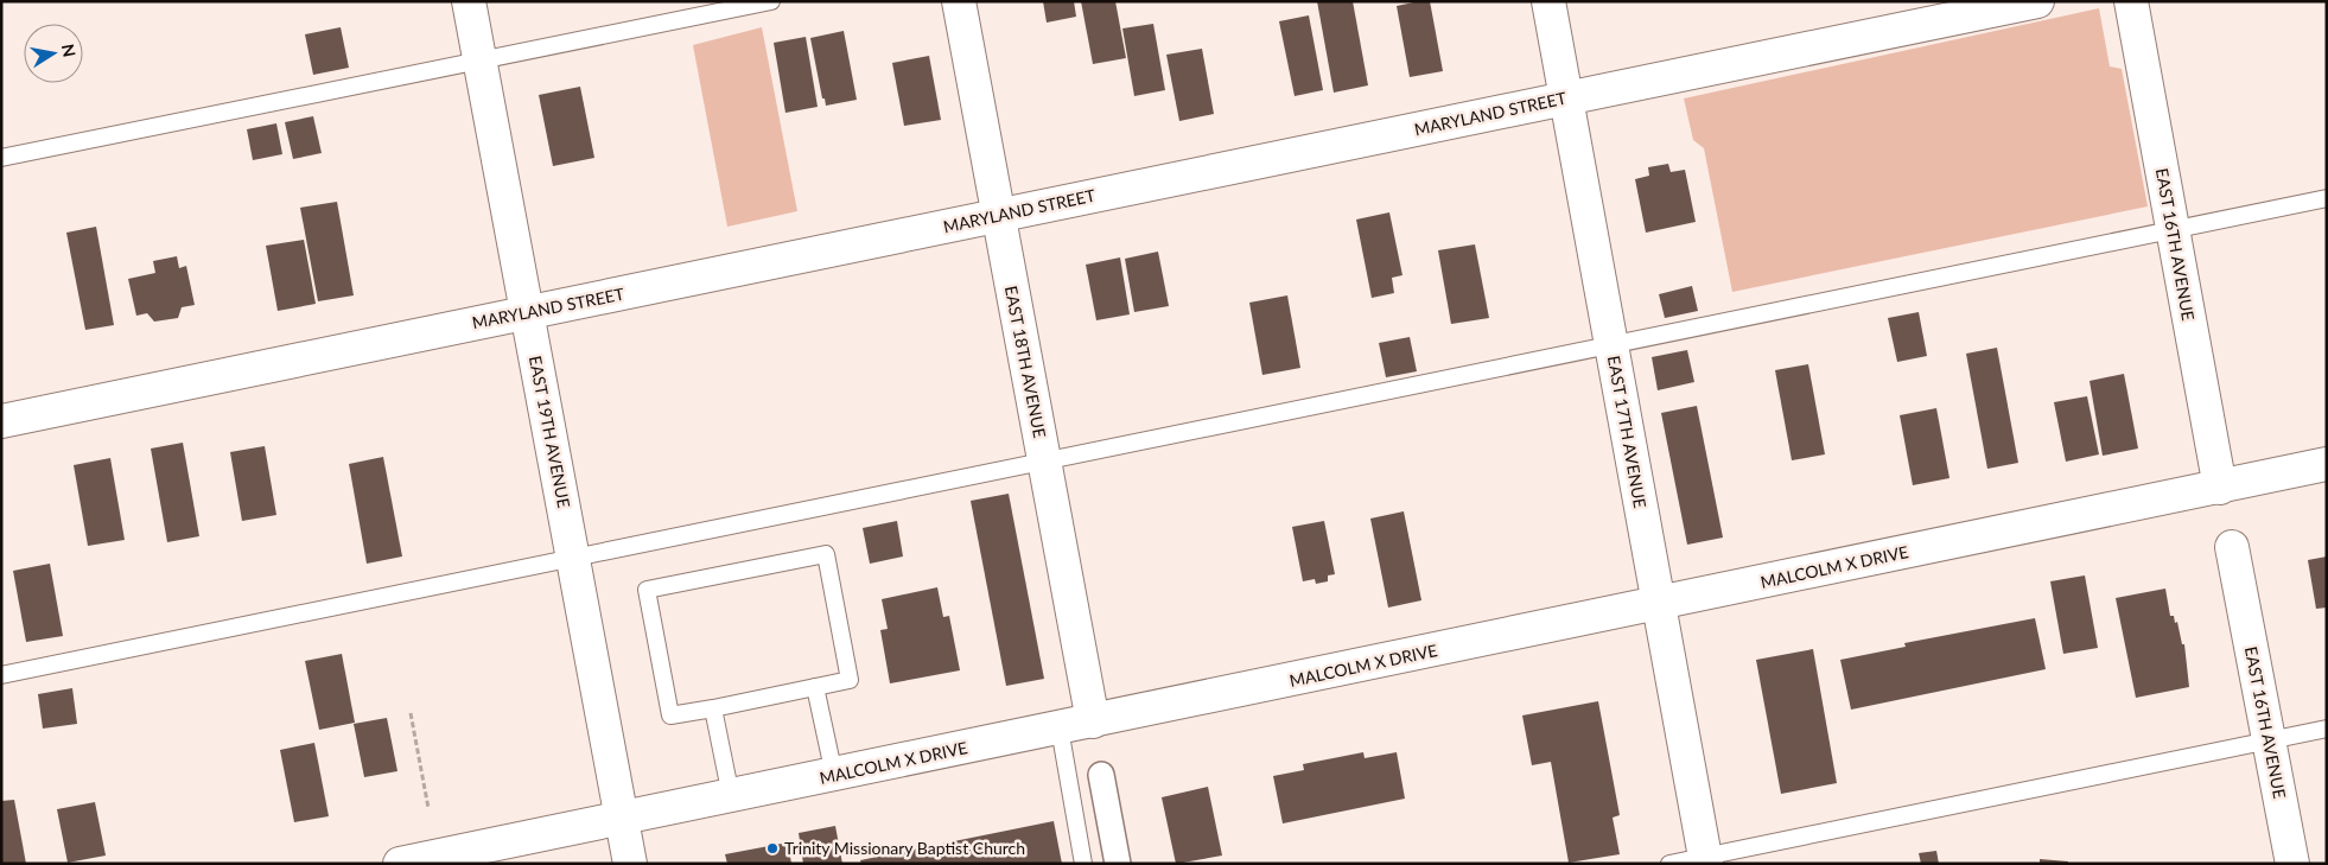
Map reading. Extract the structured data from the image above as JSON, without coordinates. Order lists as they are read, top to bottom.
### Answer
{
  "streets": {
    "street": [
      "MARYLAND STREET",
      "EAST 16TH AVENUE",
      "EAST 18TH AVENUE",
      "EAST 19TH AVENUE",
      "EAST 17TH AVENUE",
      "MALCOLM X DRIVE"
    ]
  },
  "crossings": [
    ["MARYLAND STREET", "EAST 18TH AVENUE"],
    ["MARYLAND STREET", "EAST 19TH AVENUE"],
    ["MARYLAND STREET", "EAST 17TH AVENUE"],
    ["EAST 16TH AVENUE", "MALCOLM X DRIVE"],
    ["EAST 18TH AVENUE", "MALCOLM X DRIVE"],
    ["EAST 19TH AVENUE", "MALCOLM X DRIVE"],
    ["EAST 17TH AVENUE", "MALCOLM X DRIVE"]
  ],
  "places": ["Trinity Missionary Baptist Church"],
  "north": "right"
}
